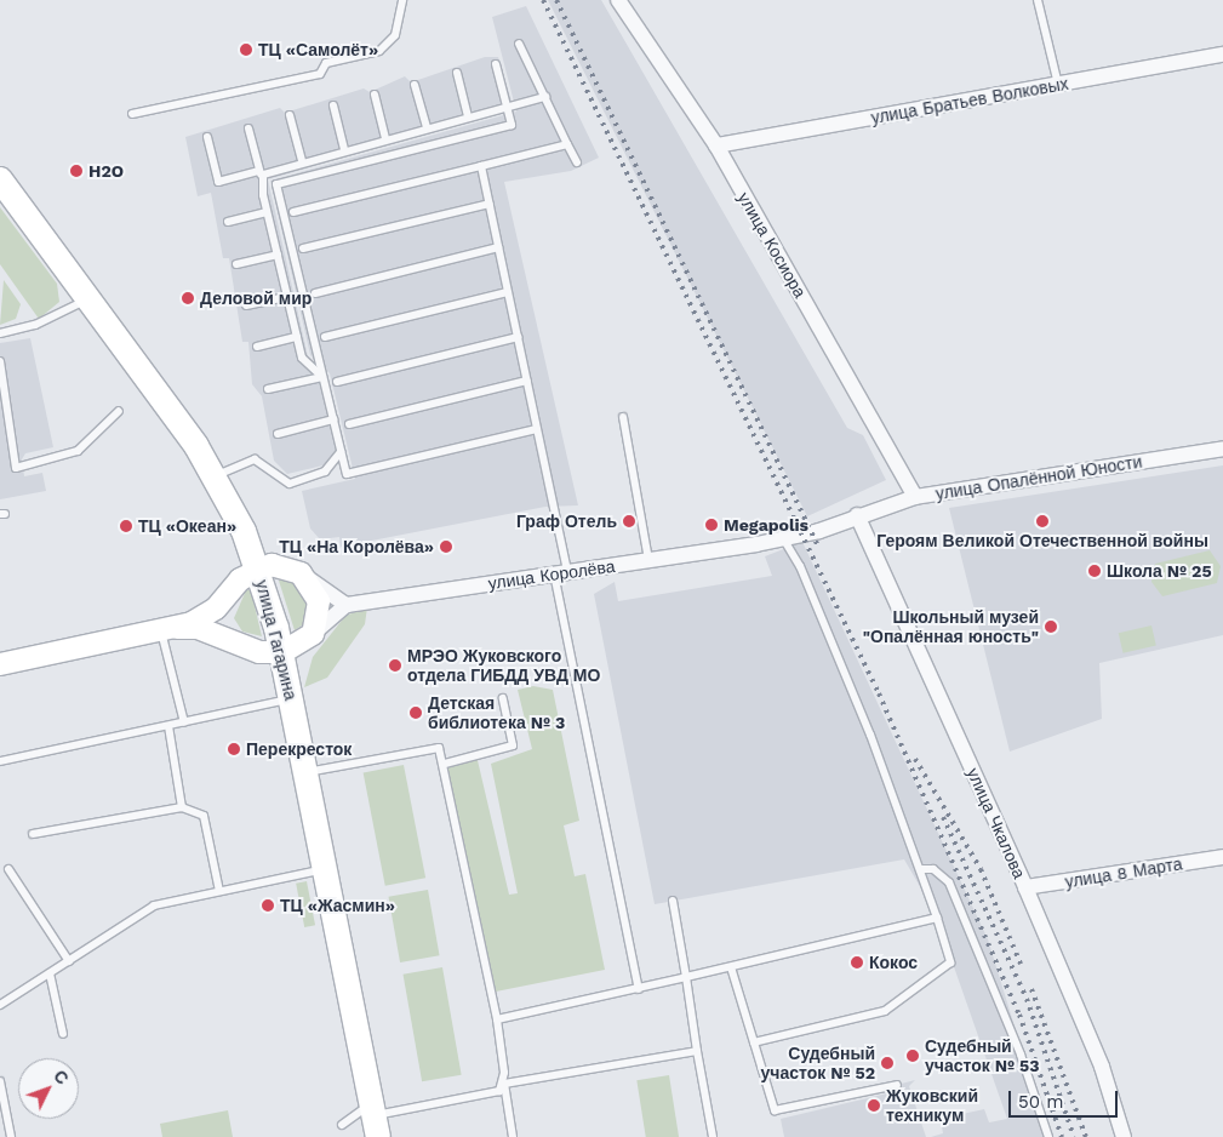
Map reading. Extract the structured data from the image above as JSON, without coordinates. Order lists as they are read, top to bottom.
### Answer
{
  "streets": {
    "main road": ["улица Гагарина"],
    "street": [
      "улица Братьев Волковых",
      "улица Косиора",
      "улица Опалённой Юности",
      "улица Королёва",
      "улица Чкалова",
      "улица 8 Марта"
    ]
  },
  "crossings": [
    ["улица Братьев Волковых", "улица Косиора"],
    ["улица Косиора", "улица Опалённой Юности"],
    ["улица Опалённой Юности", "улица Королёва"],
    ["улица Опалённой Юности", "улица Чкалова"],
    ["улица Чкалова", "улица 8 Марта"]
  ],
  "places": [
    "ТЦ «Самолёт»",
    "H2O",
    "Деловой мир",
    "Граф Отель",
    "Героям Великой Отечественной войны",
    "Megapolis",
    "ТЦ «Океан»",
    "ТЦ «На Королёва»",
    "Школа № 25",
    "Школьный музей \"Опалённая юность\"",
    "МРЭО Жуковского отдела ГИБДД УВД МО",
    "Детская библиотека № 3",
    "Перекресток",
    "ТЦ «Жасмин»",
    "Кокос",
    "Судебный участок № 53",
    "Судебный участок № 52",
    "Жуковский техникум"
  ],
  "scale_bar": "50 m",
  "north": "top right"
}
